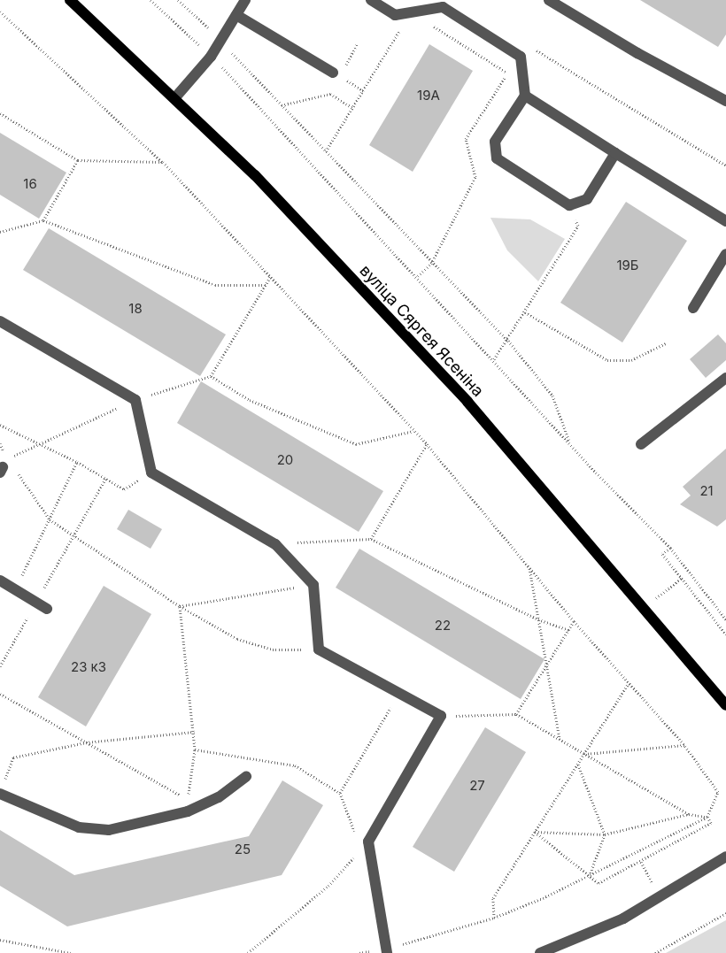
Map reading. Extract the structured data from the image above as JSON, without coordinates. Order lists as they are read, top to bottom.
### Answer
{
  "streets": {
    "main road": ["вуліца Сяргея Ясеніна"]
  },
  "house_numbers": [
    "19А",
    "16",
    "19Б",
    "18",
    "20",
    "21",
    "22",
    "23 к3",
    "27",
    "25"
  ]
}
